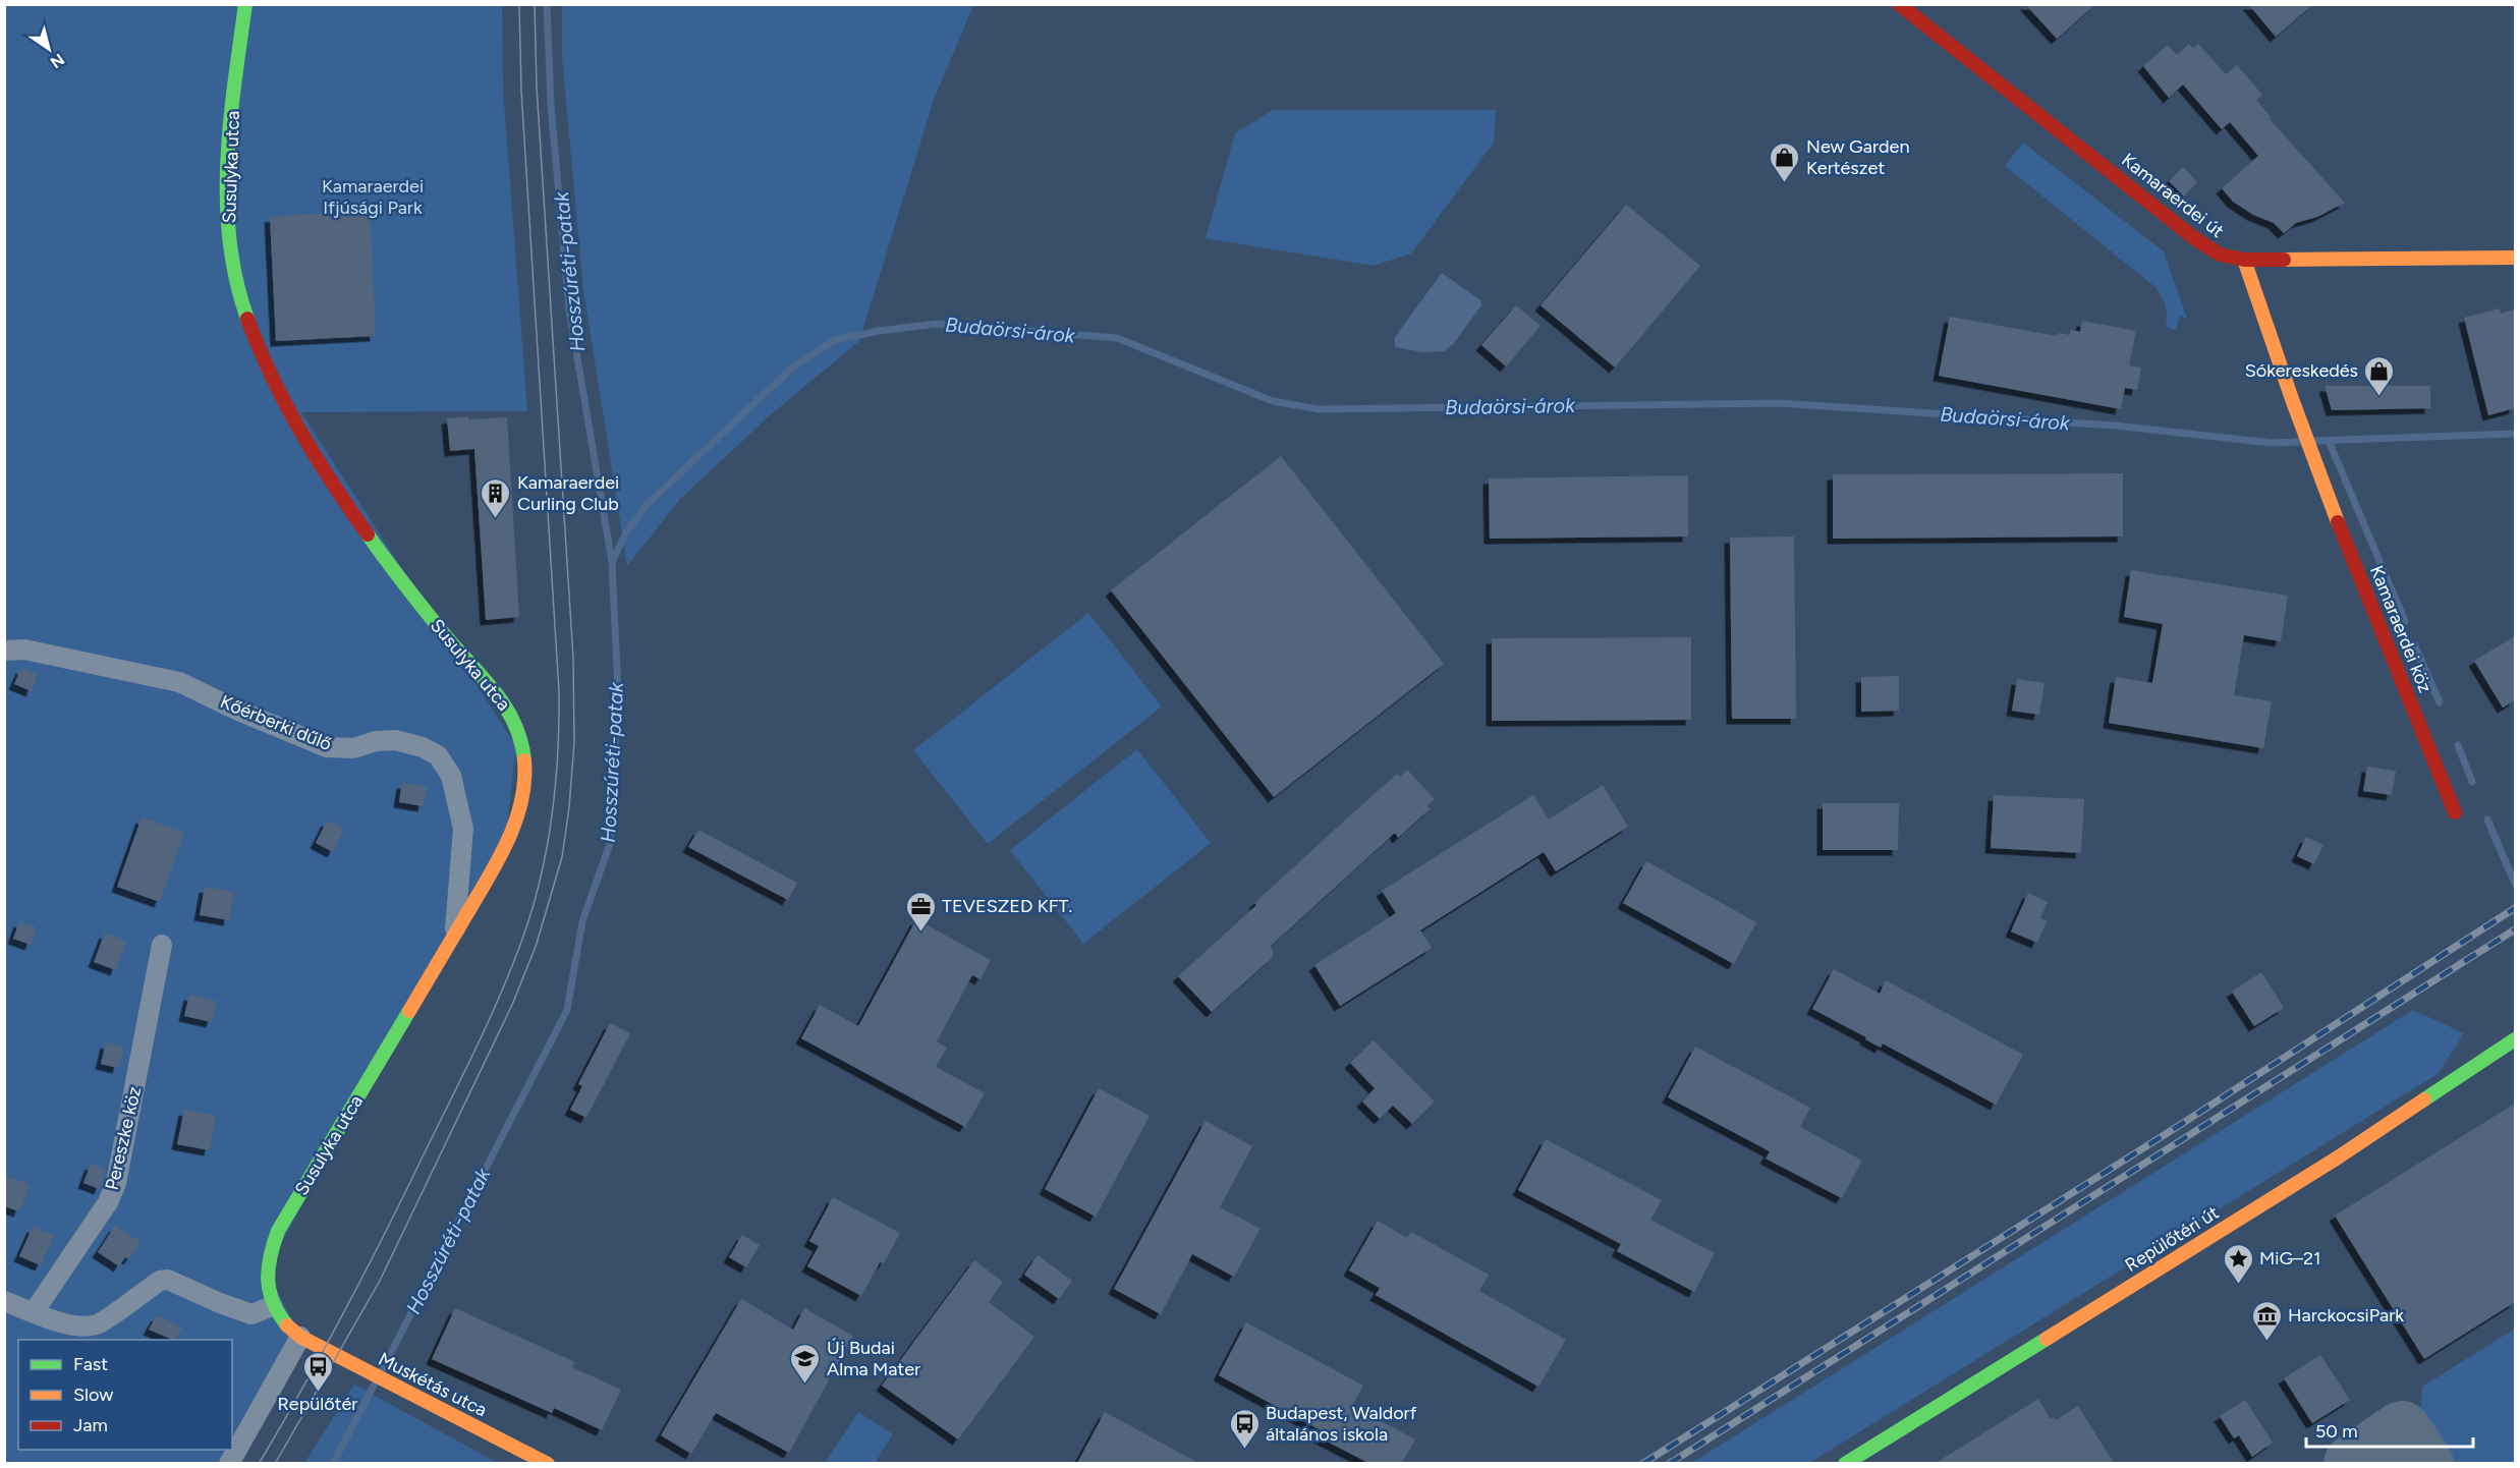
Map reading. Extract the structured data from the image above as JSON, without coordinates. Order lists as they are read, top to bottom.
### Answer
{
  "streets": {
    "street": [
      "Susulyka utca",
      "Kamaraerdei út",
      "Kamaraerdei köz",
      "Kőérberki dűlő",
      "Pereszke köz",
      "Repülőtéri út",
      "Muskétás utca"
    ]
  },
  "crossings": [
    ["Susulyka utca", "Kőérberki dűlő"],
    ["Kamaraerdei út", "Kamaraerdei köz"]
  ],
  "water": ["Hosszúréti-patak", "Budaörsi-árok"],
  "parks": ["Kamaraerdei Ifjúsági Park"],
  "places": {
    "shop": ["New Garden Kertészet", "Sókereskedés"],
    "building": ["Kamaraerdei Curling Club"],
    "office": ["TEVESZED KFT."],
    "place": ["MiG–21"],
    "museum": ["HarckocsiPark"],
    "school or university": ["Új Budai Alma Mater"],
    "bus stop": ["Repülőtér", "Budapest, Waldorf általános iskola"]
  },
  "legend": ["Fast", "Slow", "Jam"],
  "scale_bar": "50 m",
  "north": "bottom right"
}
